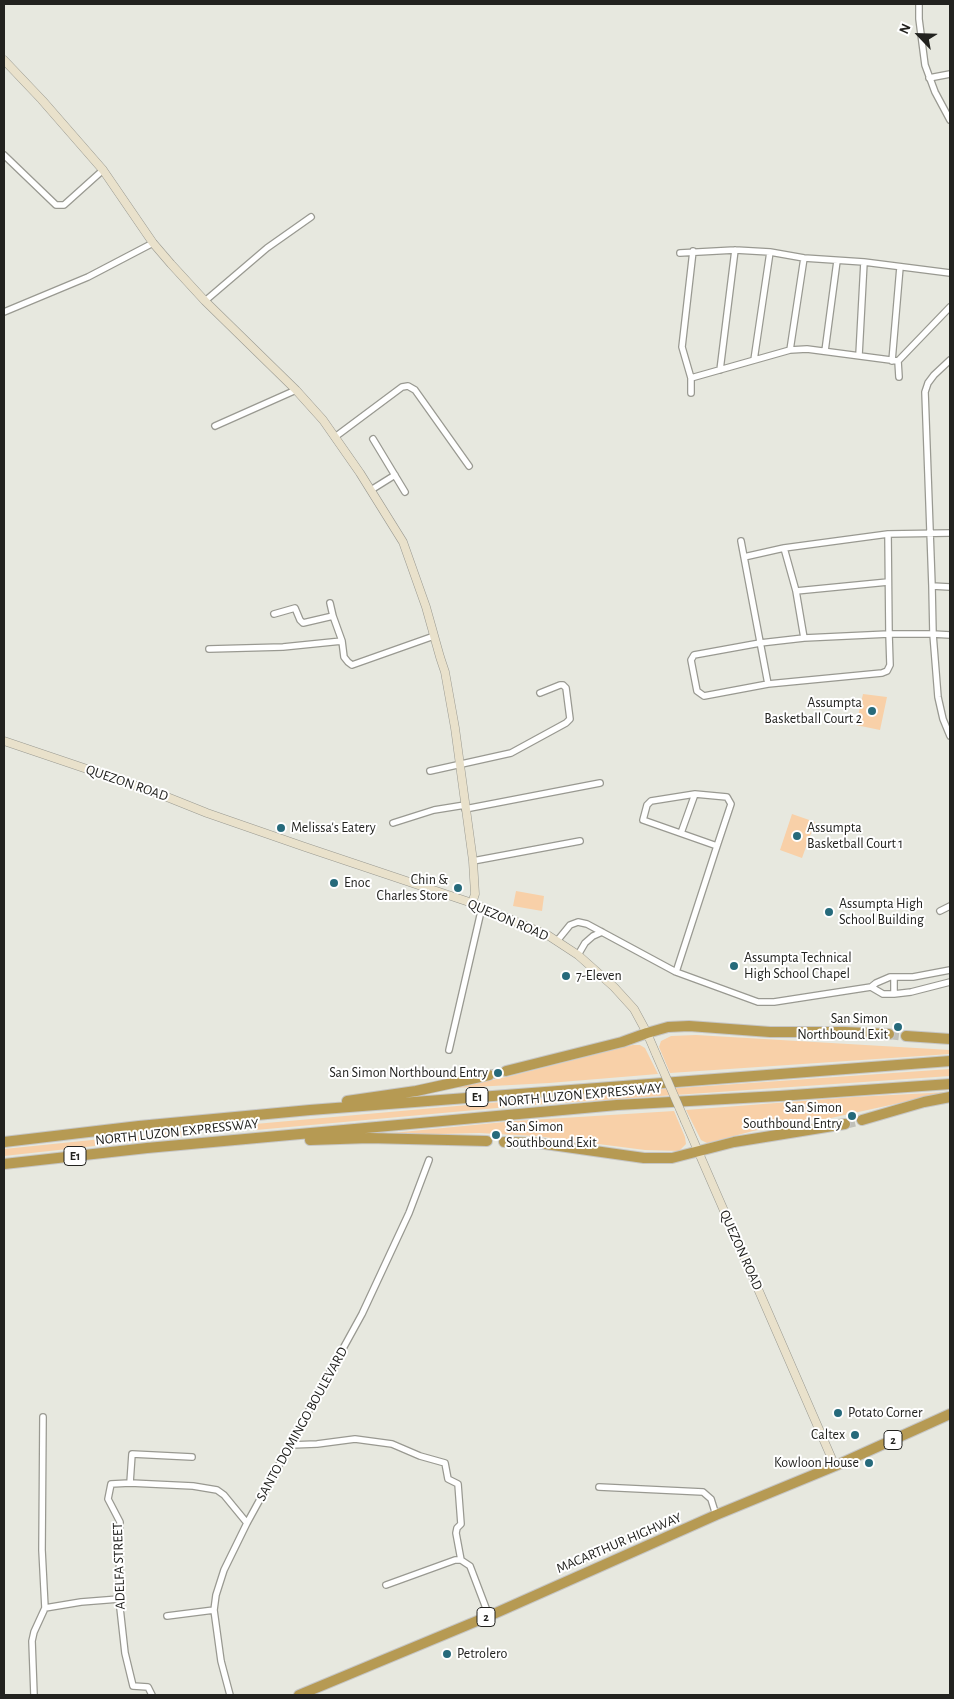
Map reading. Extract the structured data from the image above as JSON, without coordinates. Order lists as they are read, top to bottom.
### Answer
{
  "streets": {
    "highway": [
      "NORTH LUZON EXPRESSWAY",
      "E1",
      "2",
      "MACARTHUR HIGHWAY"
    ],
    "main road": ["QUEZON ROAD"],
    "street": ["SANTO DOMINGO BOULEVARD", "ADELFA STREET"]
  },
  "crossings": [
    ["QUEZON ROAD", "MACARTHUR HIGHWAY"],
    ["SANTO DOMINGO BOULEVARD", "ADELFA STREET"]
  ],
  "places": [
    "Assumpta Basketball Court 2",
    "Melissa's Eatery",
    "Assumpta Basketball Court 1",
    "Enoc",
    "Chin & Charles Store",
    "Assumpta High School Building",
    "Assumpta Technical High School Chapel",
    "7-Eleven",
    "San Simon Northbound Exit",
    "San Simon Northbound Entry",
    "San Simon Southbound Entry",
    "San Simon Southbound Exit",
    "Potato Corner",
    "Caltex",
    "Kowloon House",
    "Petrolero"
  ],
  "north": "top left"
}
